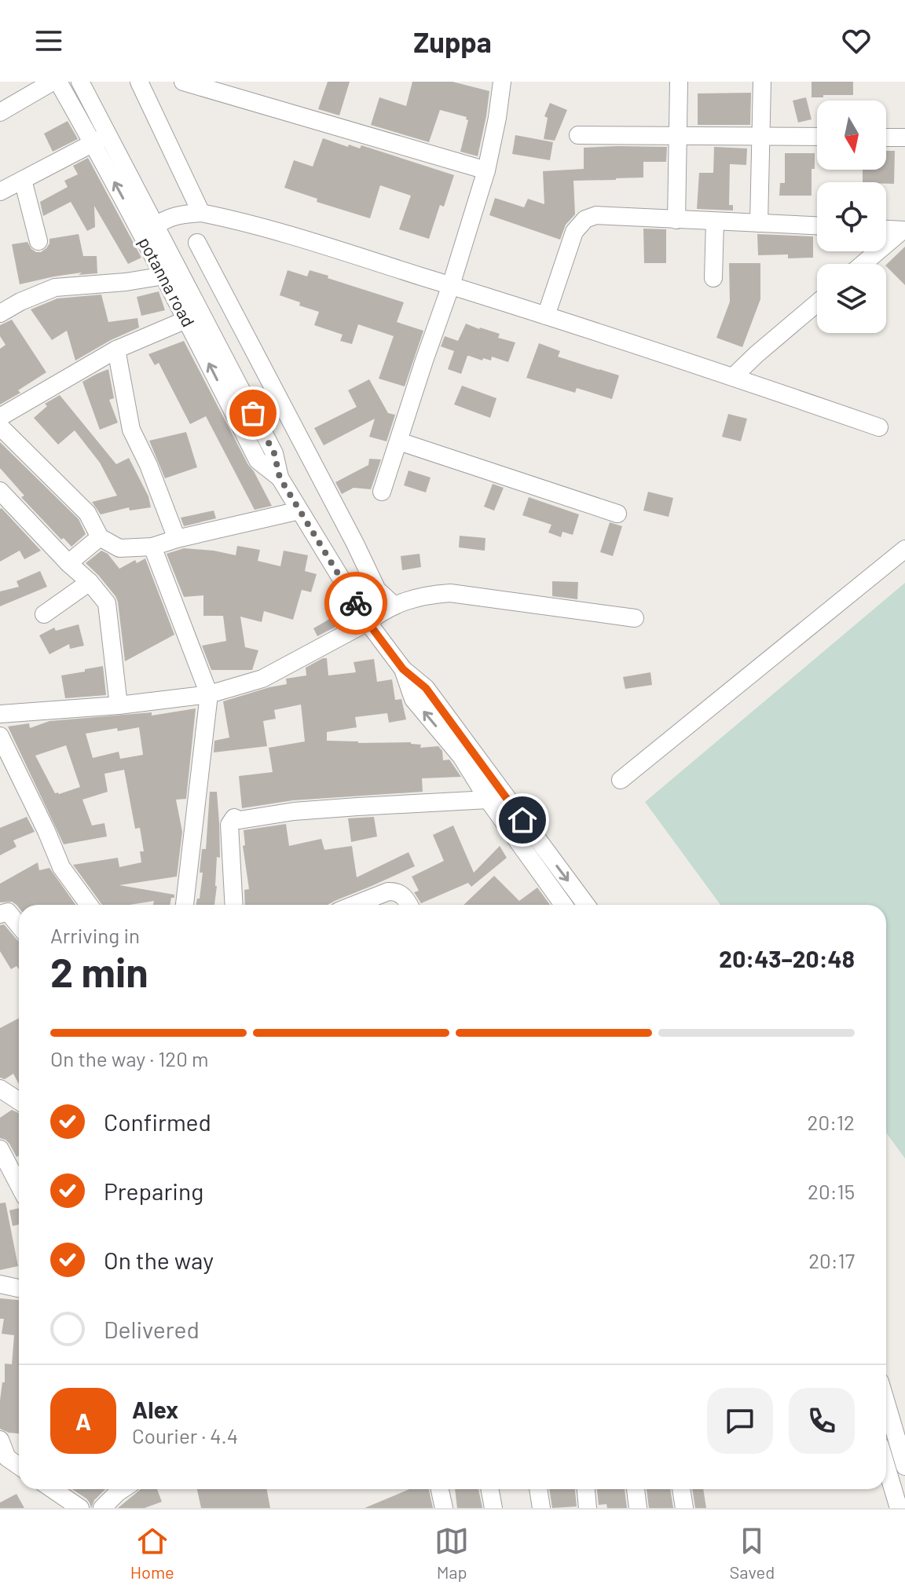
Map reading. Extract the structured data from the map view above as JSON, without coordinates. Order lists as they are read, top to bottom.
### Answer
{
  "streets": {
    "street": ["potanna road"]
  },
  "north": "bottom",
  "page": {
    "header": "Zuppa",
    "heading": ["2 min", "Arriving in", "20:43–20:48"],
    "panel": ["Alex", "Courier · 4.4"],
    "bar": "On the way · 120 m",
    "list": [
      ["Confirmed", "20:12"],
      ["Preparing", "20:15"],
      ["On the way", "20:17"],
      "Delivered"
    ],
    "round": "A",
    "tabs": ["Home", "Map", "Saved"]
  }
}
